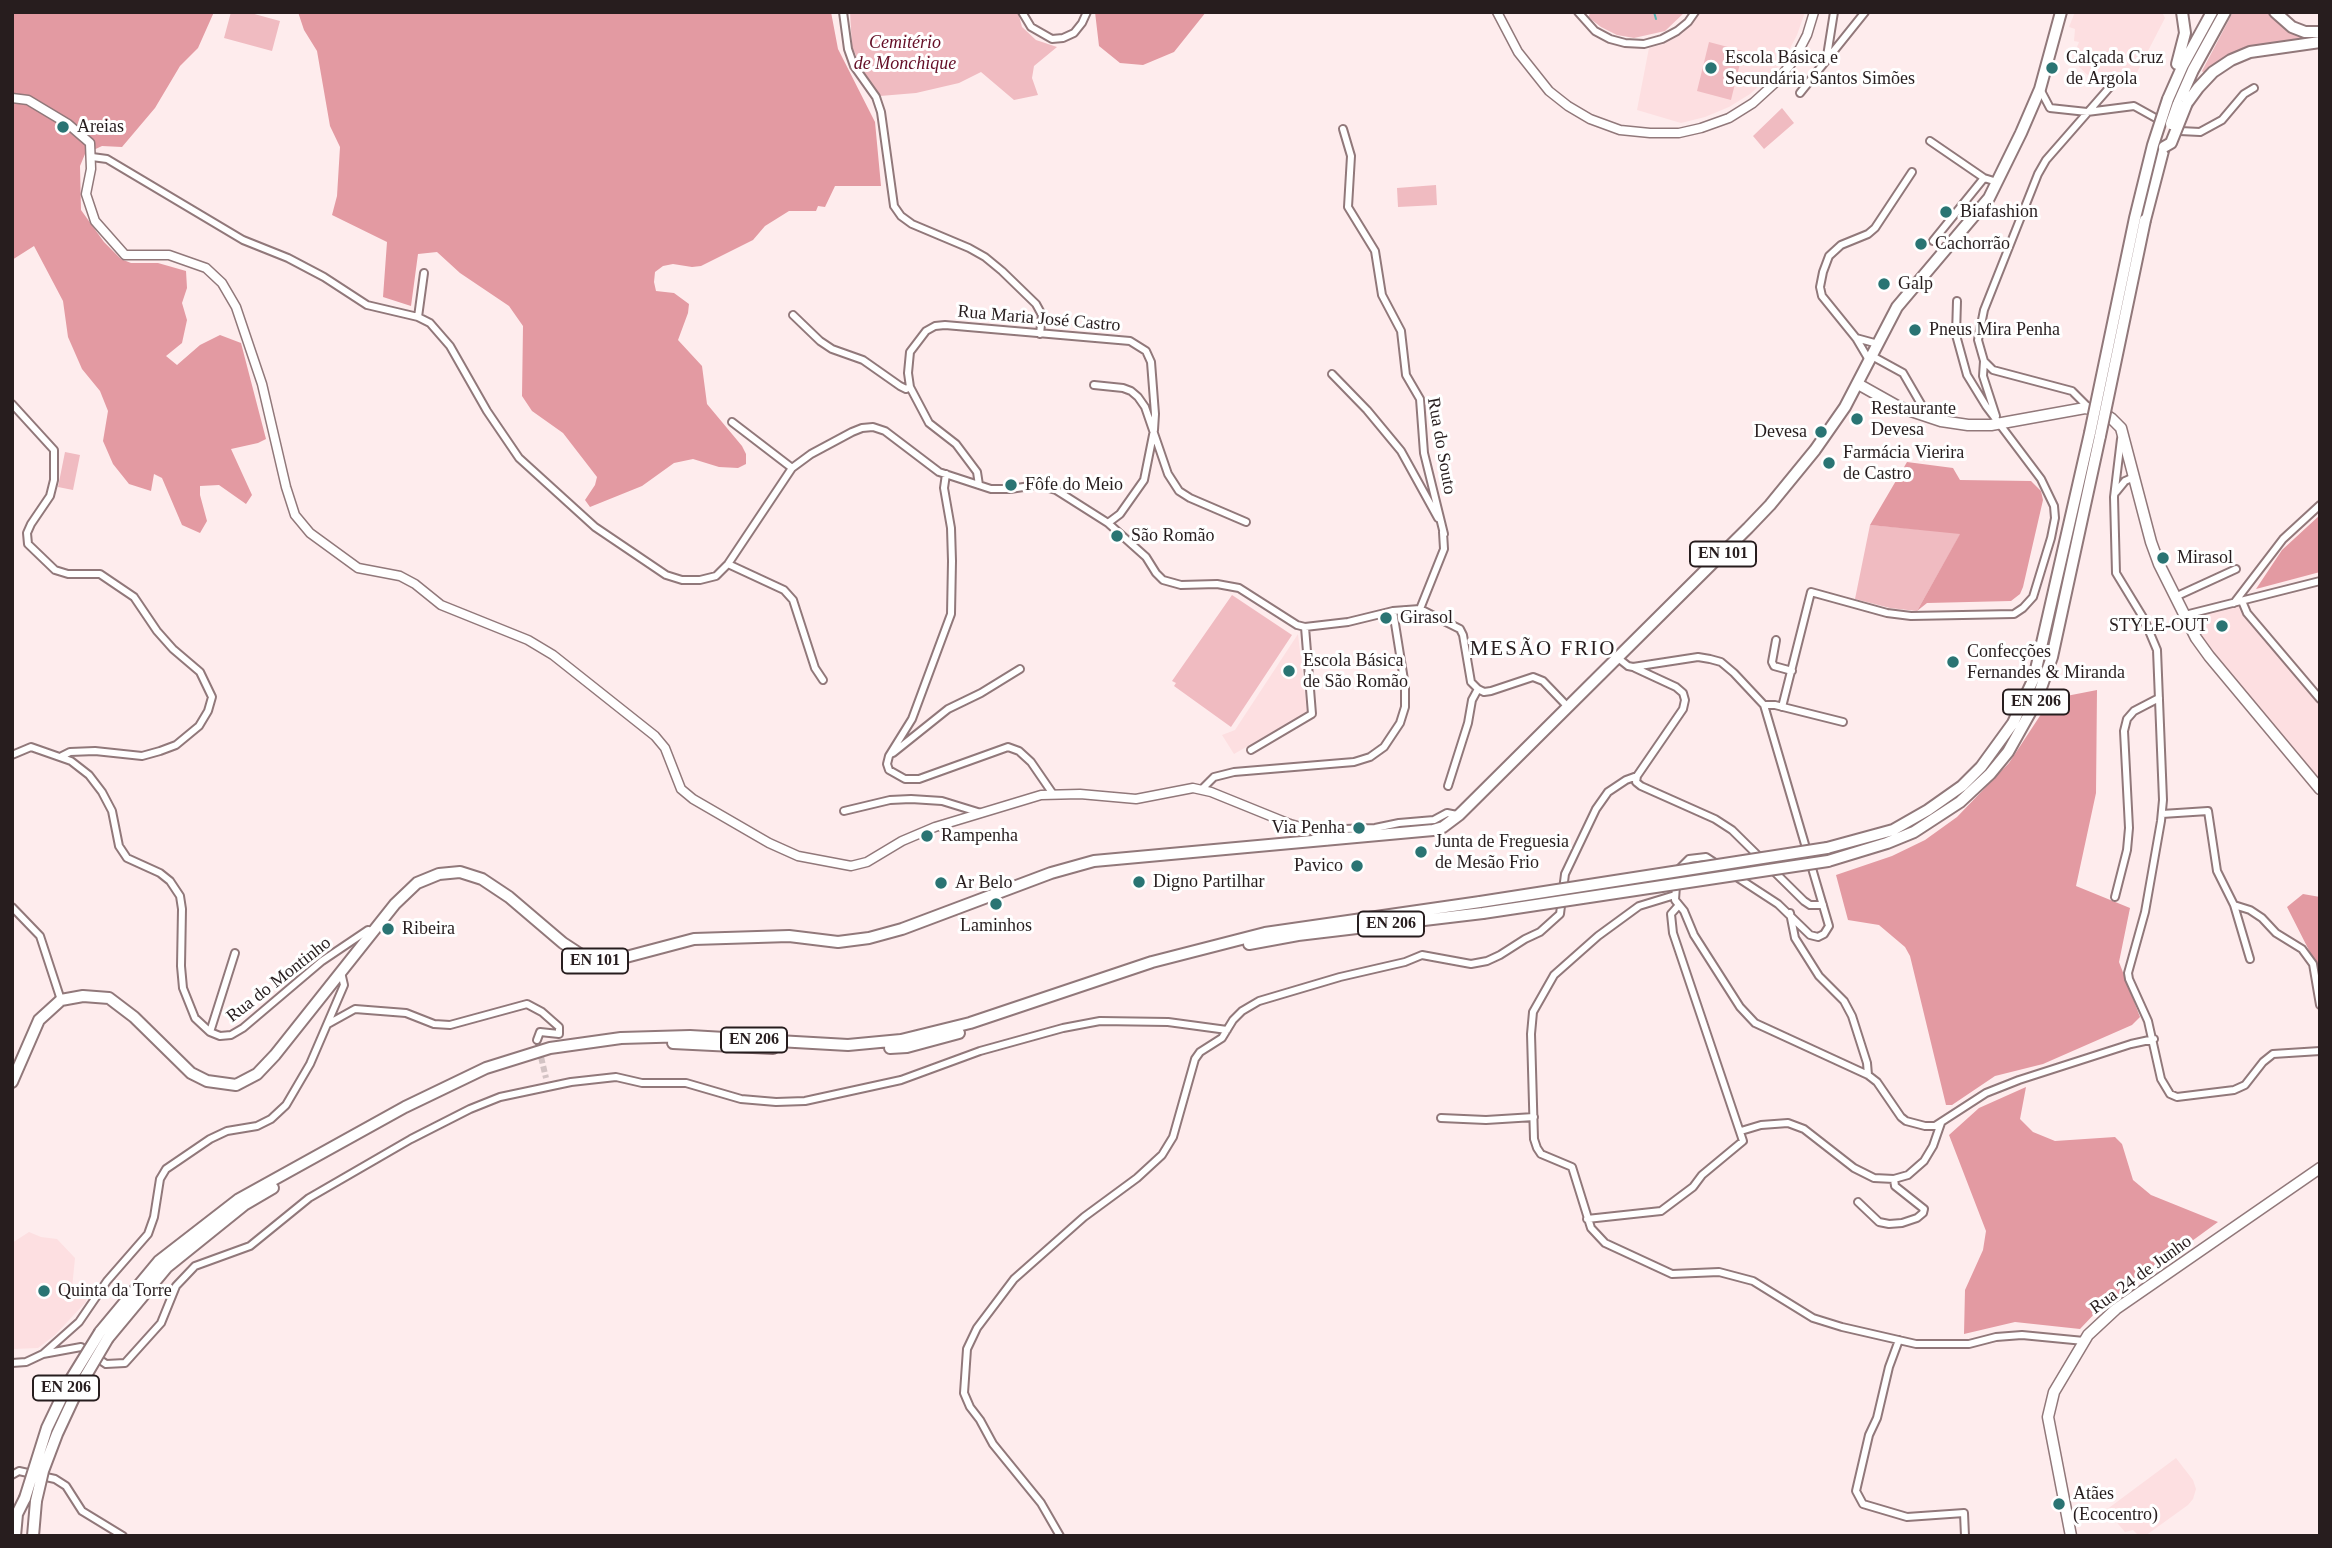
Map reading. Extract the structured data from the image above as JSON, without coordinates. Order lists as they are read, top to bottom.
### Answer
{
  "streets": {
    "main road": ["EN 101", "EN 206", "Rua 24 de Junho"],
    "street": ["Rua Maria José Castro", "Rua do Souto", "Rua do Montinho"]
  },
  "crossings": [
    ["EN 101", "Rua do Montinho"]
  ],
  "districts": ["MESÃO FRIO"],
  "parks": ["Cemitério de Monchique"],
  "places": [
    "Escola Básica e Secundária Santos Simões",
    "Calçada Cruz de Argola",
    "Areias",
    "Biafashion",
    "Cachorrão",
    "Galp",
    "Pneus Mira Penha",
    "Restaurante Devesa",
    "Devesa",
    "Farmácia Vierira de Castro",
    "Fôfe do Meio",
    "São Romão",
    "Mirasol",
    "Girasol",
    "STYLE-OUT",
    "Confecções Fernandes & Miranda",
    "Escola Básica de São Romão",
    "Via Penha",
    "Rampenha",
    "Junta de Freguesia de Mesão Frio",
    "Pavico",
    "Digno Partilhar",
    "Ar Belo",
    "Laminhos",
    "Ribeira",
    "Quinta da Torre",
    "Atães (Ecocentro)"
  ]
}
